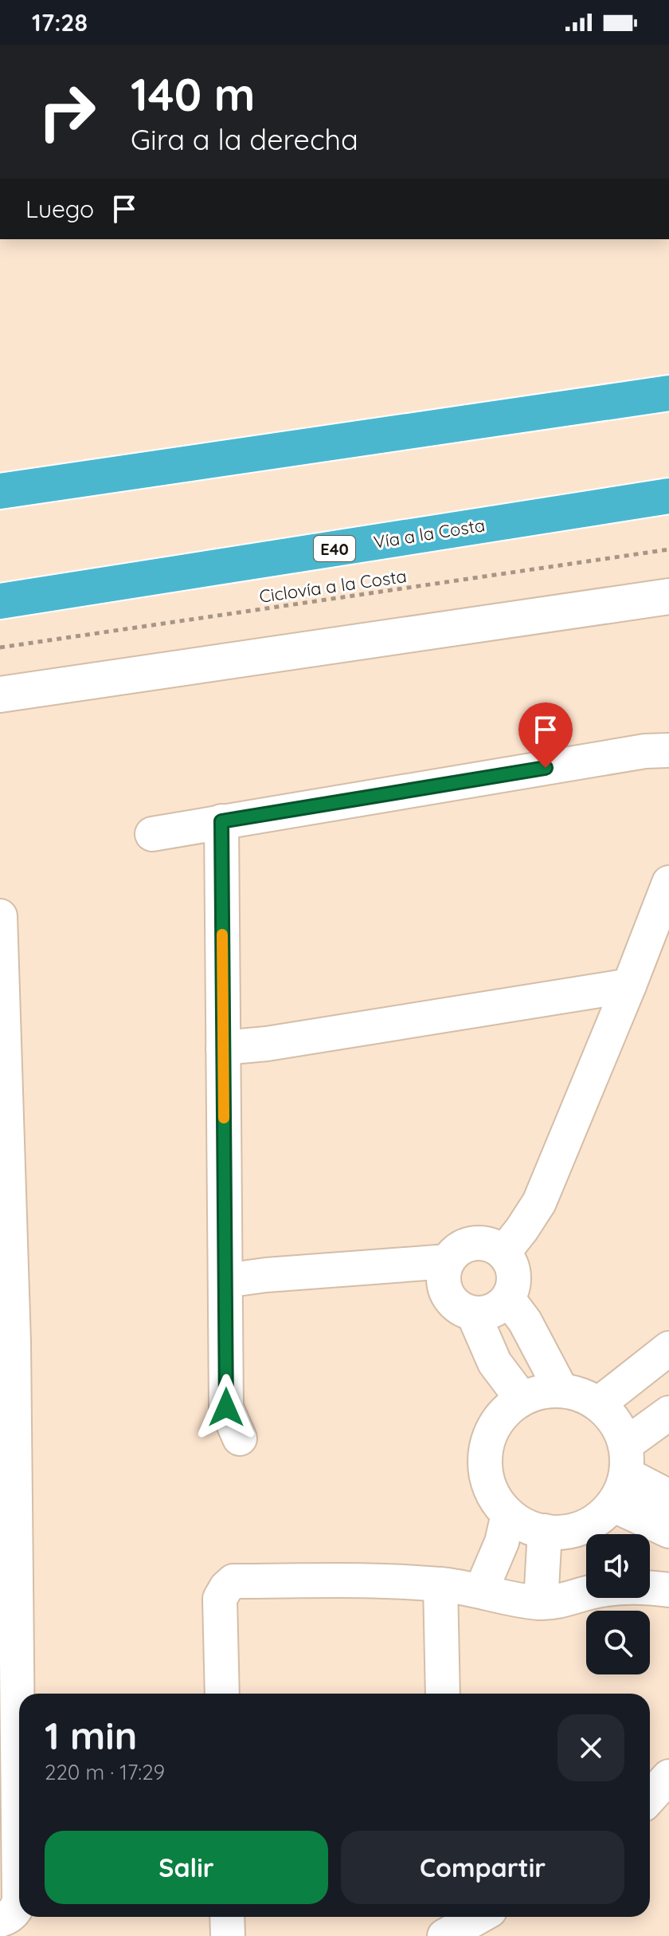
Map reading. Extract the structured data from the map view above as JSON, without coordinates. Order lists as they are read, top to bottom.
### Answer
{
  "streets": {
    "highway": ["Vía a la Costa", "E40"],
    "path": ["Ciclovía a la Costa"]
  },
  "page": {
    "status": "17:28",
    "turn": ["140 m", "Gira a la derecha"],
    "then": "Luego",
    "heading": ["1 min", "220 m · 17:29"],
    "buttons": ["Salir", "Compartir"]
  }
}
